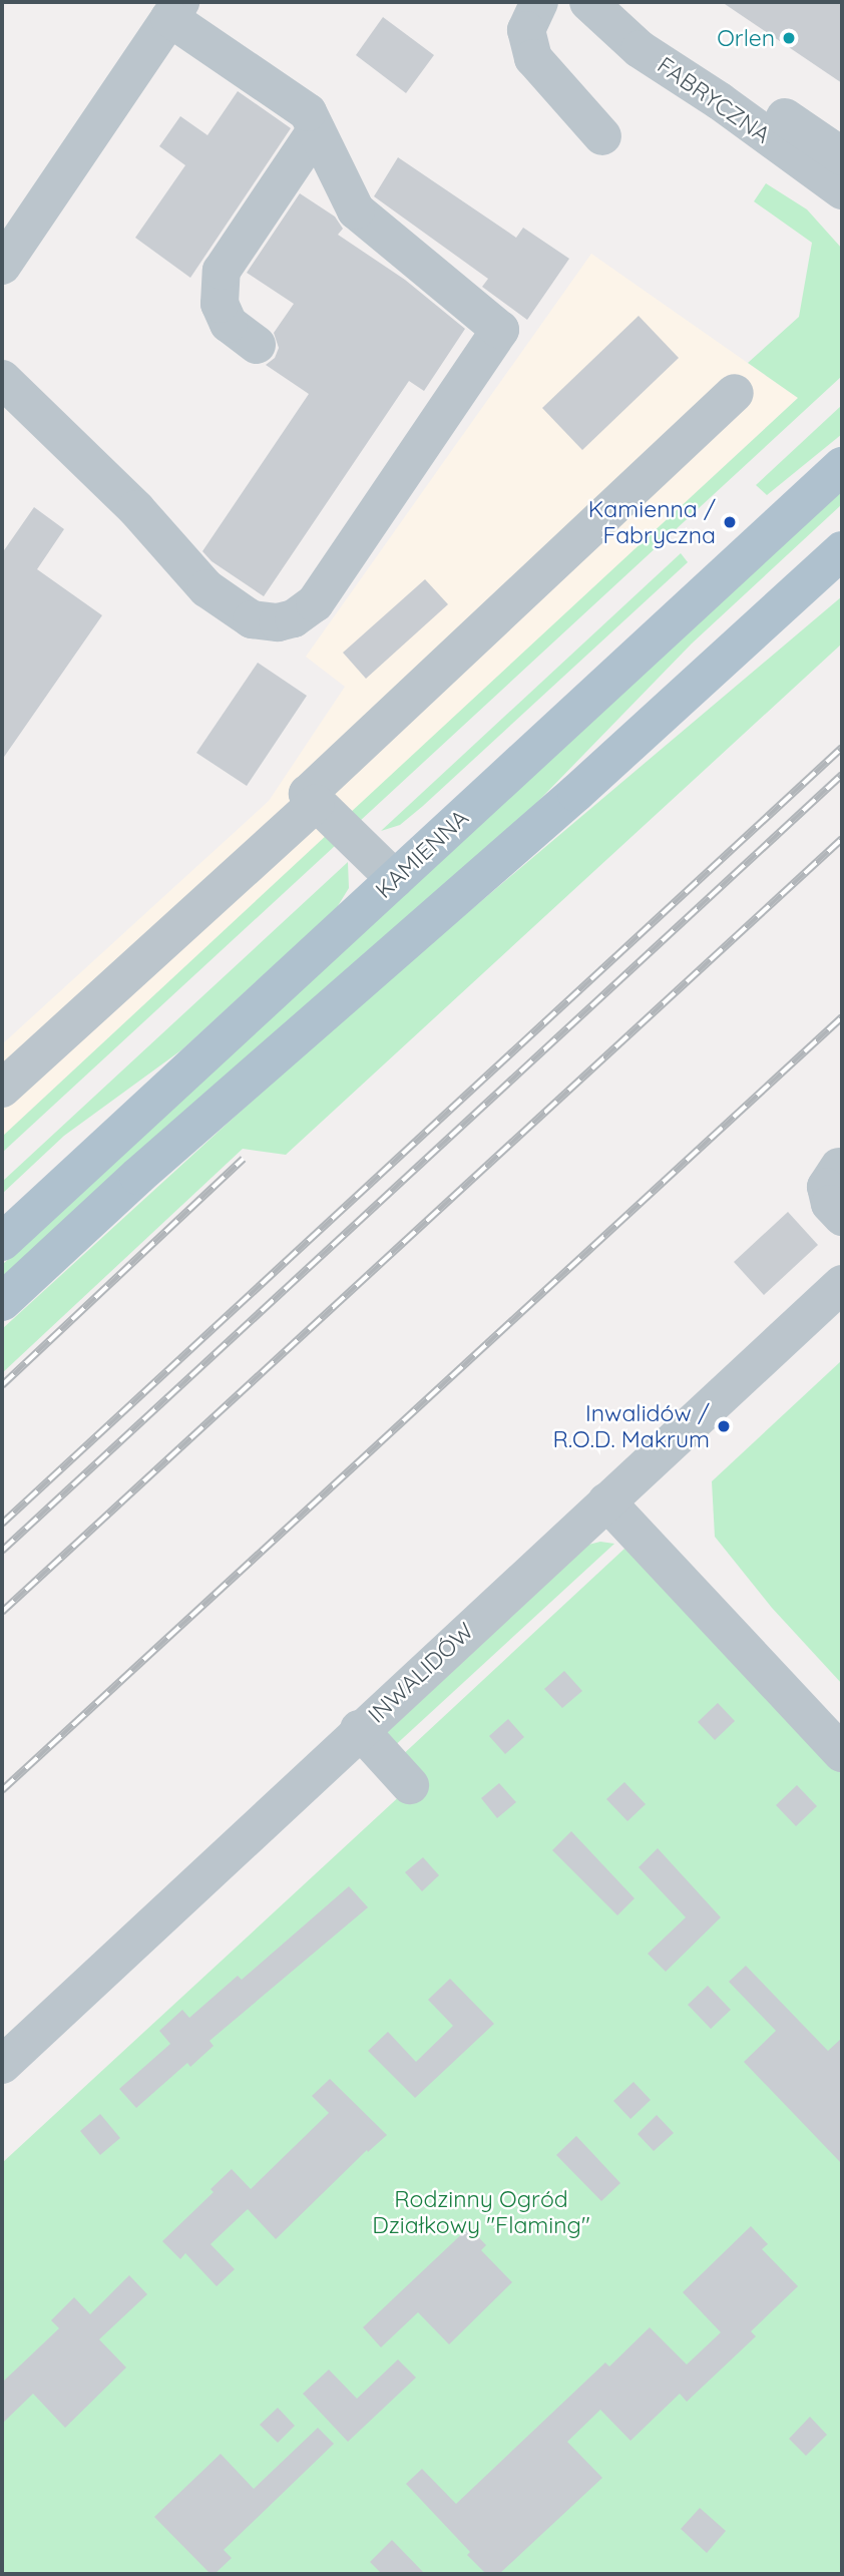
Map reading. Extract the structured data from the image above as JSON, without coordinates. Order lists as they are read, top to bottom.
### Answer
{
  "streets": {
    "main road": ["KAMIENNA"],
    "street": ["FABRYCZNA", "INWALIDÓW"]
  },
  "parks": ["Rodzinny Ogród Działkowy \"Flaming\""],
  "places": ["Orlen", "Kamienna / Fabryczna", "Inwalidów / R.O.D. Makrum"]
}
